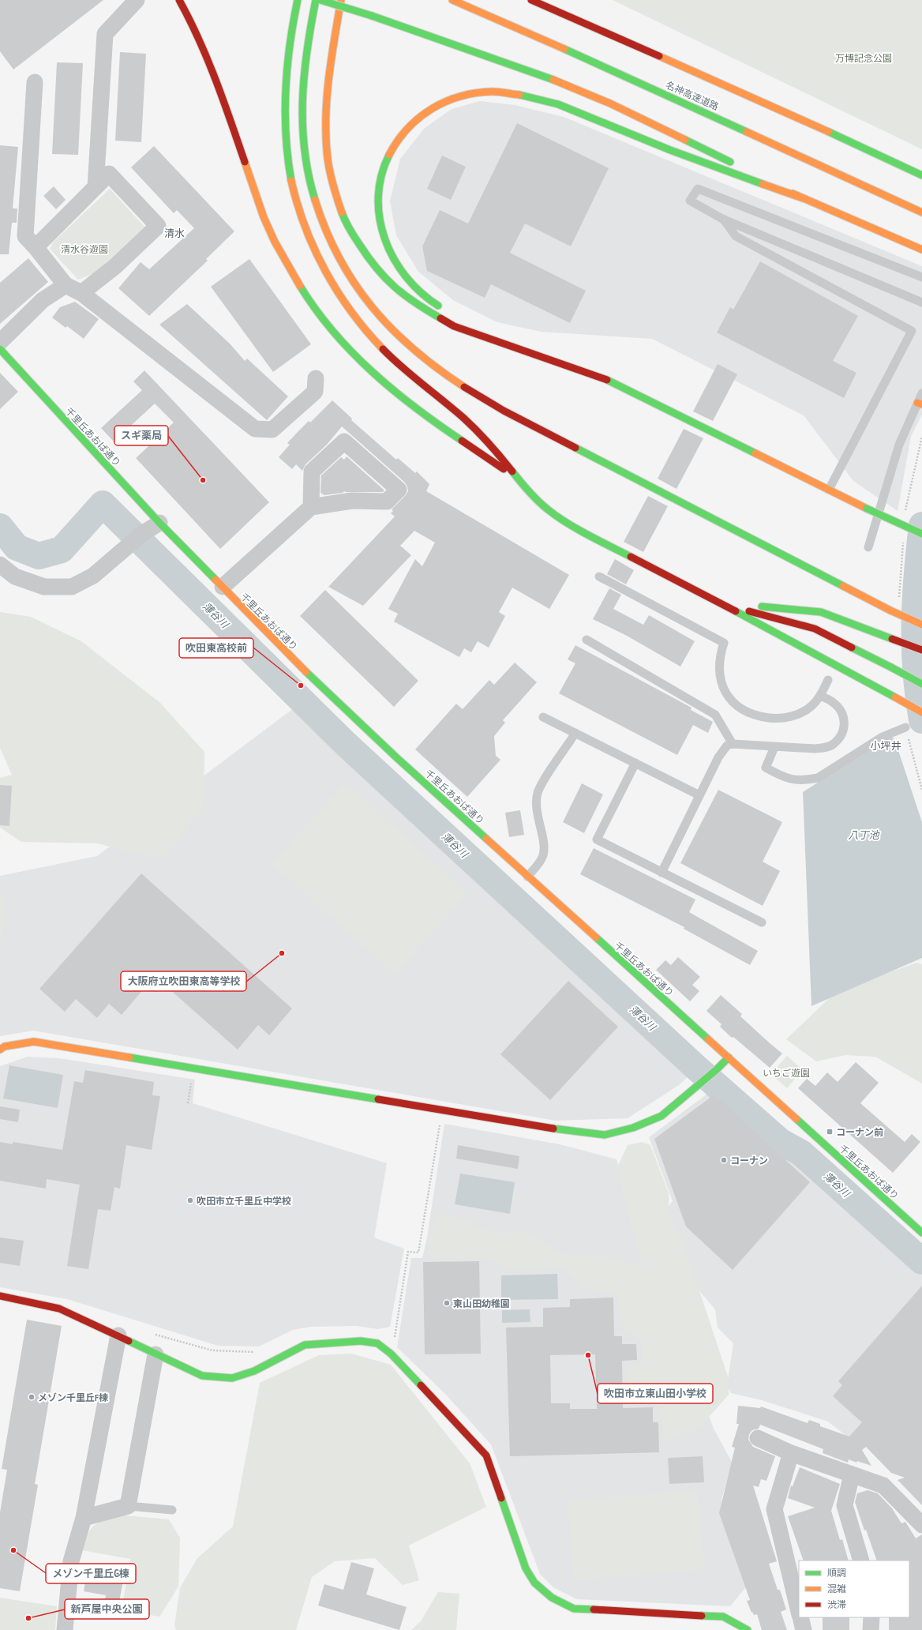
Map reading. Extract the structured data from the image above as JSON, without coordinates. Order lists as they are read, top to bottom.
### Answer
{
  "streets": {
    "main road": ["名神高速道路", "千里丘あおば通り"]
  },
  "districts": ["清水", "小坪井"],
  "water": ["薄谷川", "八丁池"],
  "parks": ["万博記念公園", "清水谷遊園", "いちご遊園"],
  "places": {
    "other": [
      "スギ薬局",
      "吹田東高校前",
      "大阪府立吹田東高等学校",
      "コーナン",
      "吹田市立千里丘中学校",
      "東山田幼稚園",
      "吹田市立東山田小学校",
      "メゾン千里丘F棟",
      "メゾン千里丘G棟",
      "新芦屋中央公園"
    ],
    "transit": ["コーナン前"]
  },
  "legend": ["順調", "混雑", "渋滞"]
}
